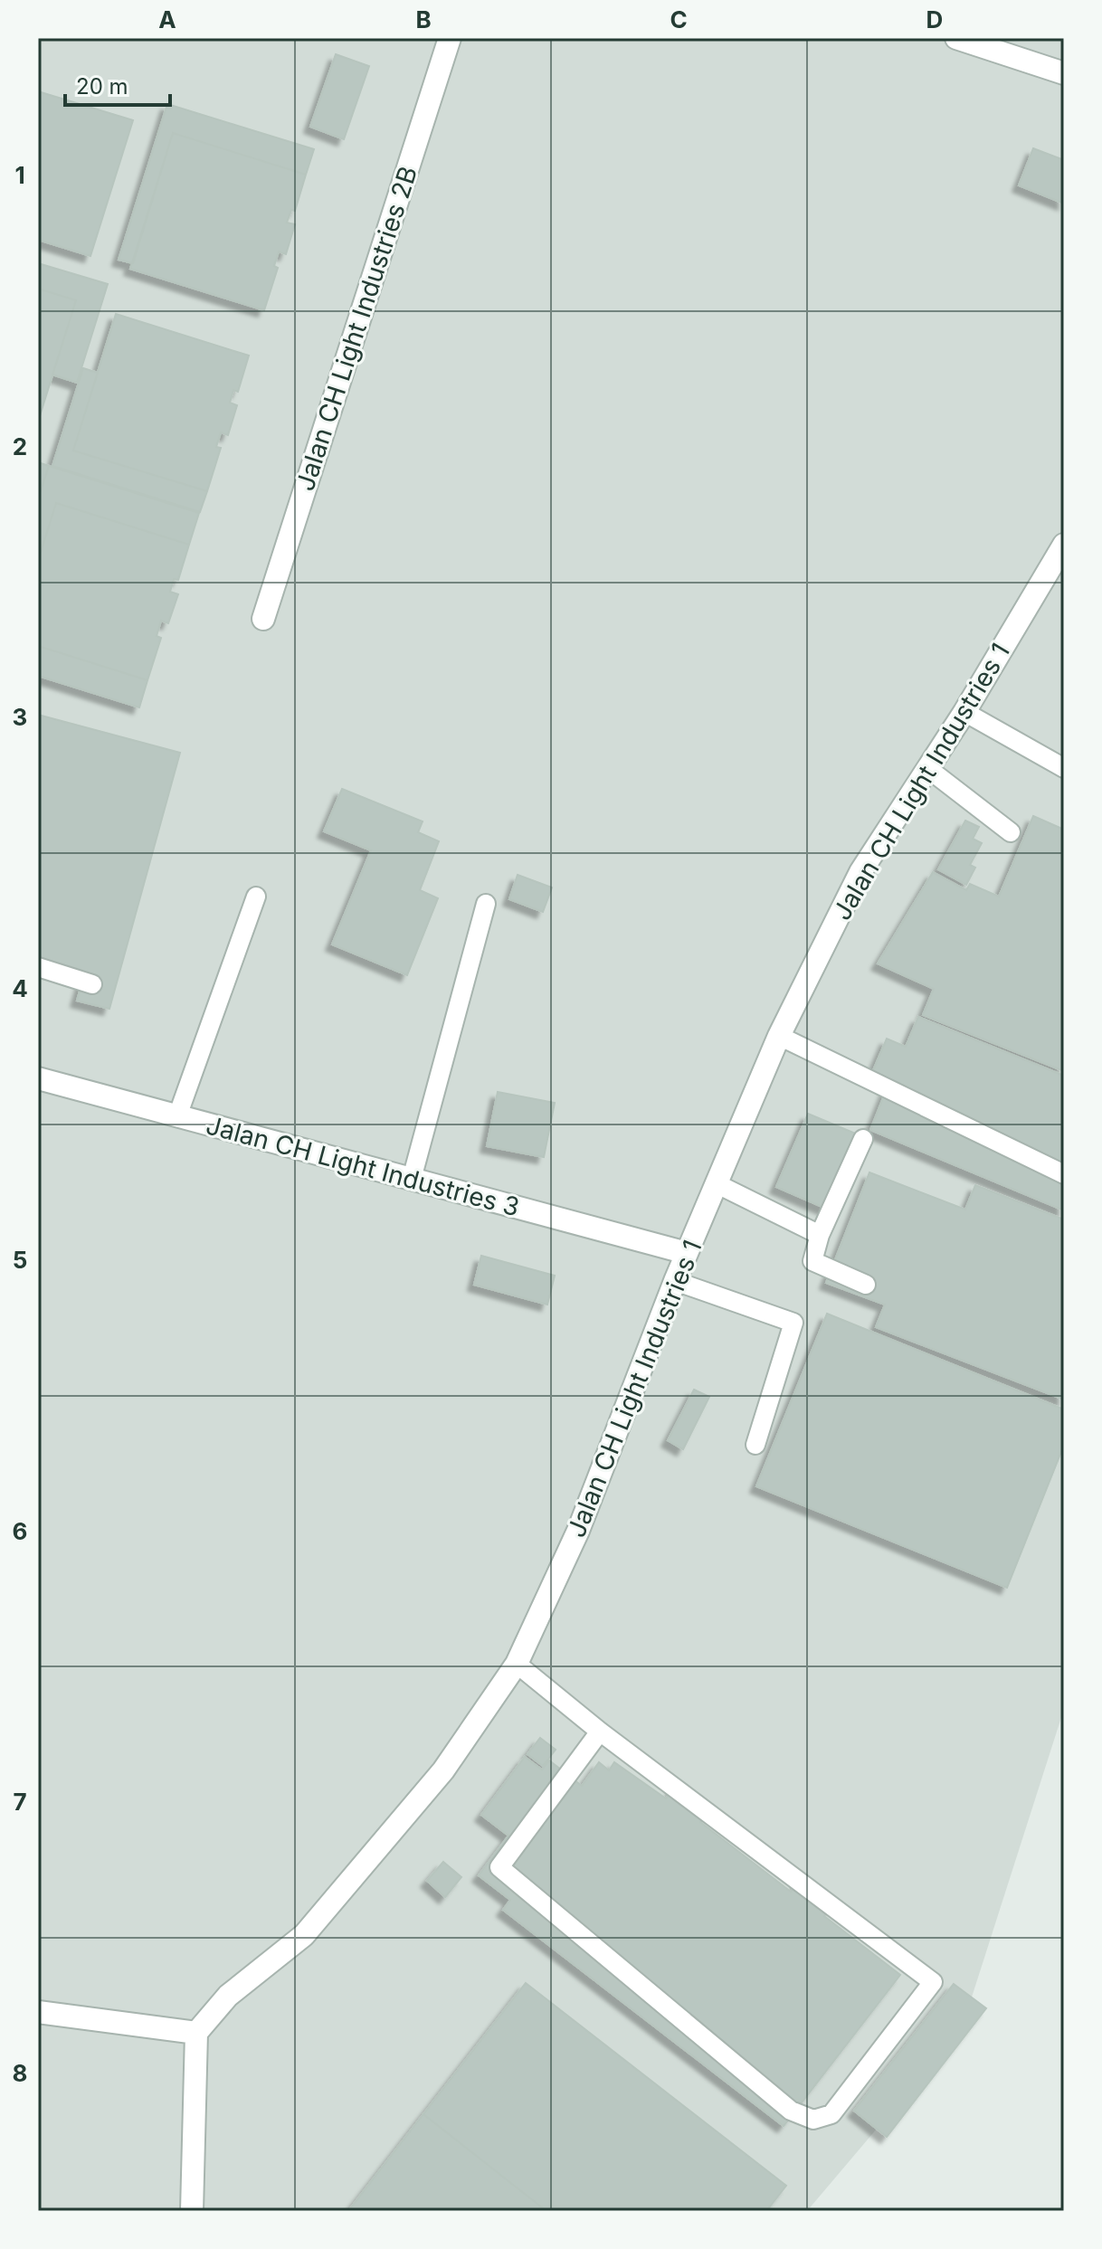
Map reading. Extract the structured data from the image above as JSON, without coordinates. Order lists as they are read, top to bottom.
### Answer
{
  "streets": {
    "street": ["Jalan CH Light Industries 2B", "Jalan CH Light Industries 1", "Jalan CH Light Industries 3"]
  },
  "crossings": [
    ["Jalan CH Light Industries 1", "Jalan CH Light Industries 3"]
  ],
  "scale_bar": "20 m",
  "grid": {
    "columns": [
      "A",
      "B",
      "C",
      "D"
    ],
    "rows": [
      "1",
      "2",
      "3",
      "4",
      "5",
      "6",
      "7",
      "8"
    ]
  }
}
